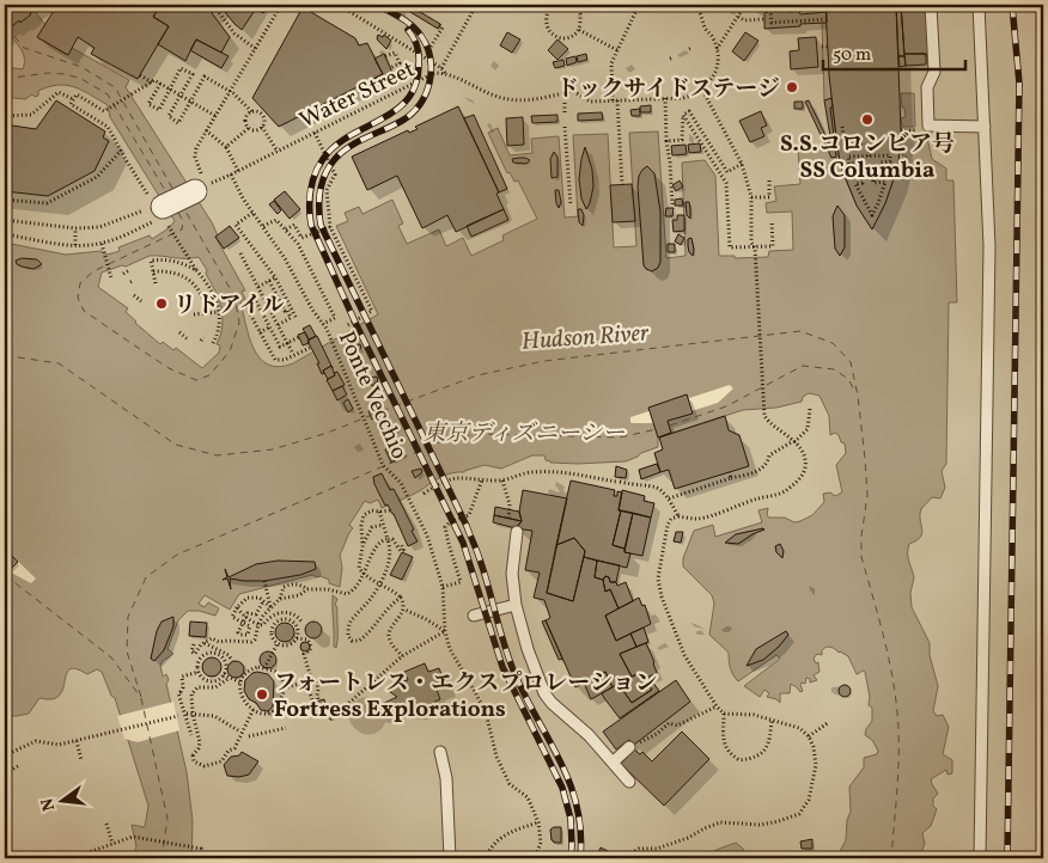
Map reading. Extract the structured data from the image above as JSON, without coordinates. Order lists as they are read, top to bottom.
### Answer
{
  "streets": {
    "path": ["Water Street", "Ponte Vecchio"]
  },
  "crossings": [
    ["Water Street", "Ponte Vecchio"]
  ],
  "water": ["Hudson River"],
  "parks": ["東京ディズニーシー"],
  "places": [
    "ドックサイドステージ",
    "S.S.コロンビア号 SS Columbia",
    "リドアイル",
    "フォートレス・エクスプロレーション Fortress Explorations"
  ],
  "scale_bar": "50 m",
  "north": "left"
}
